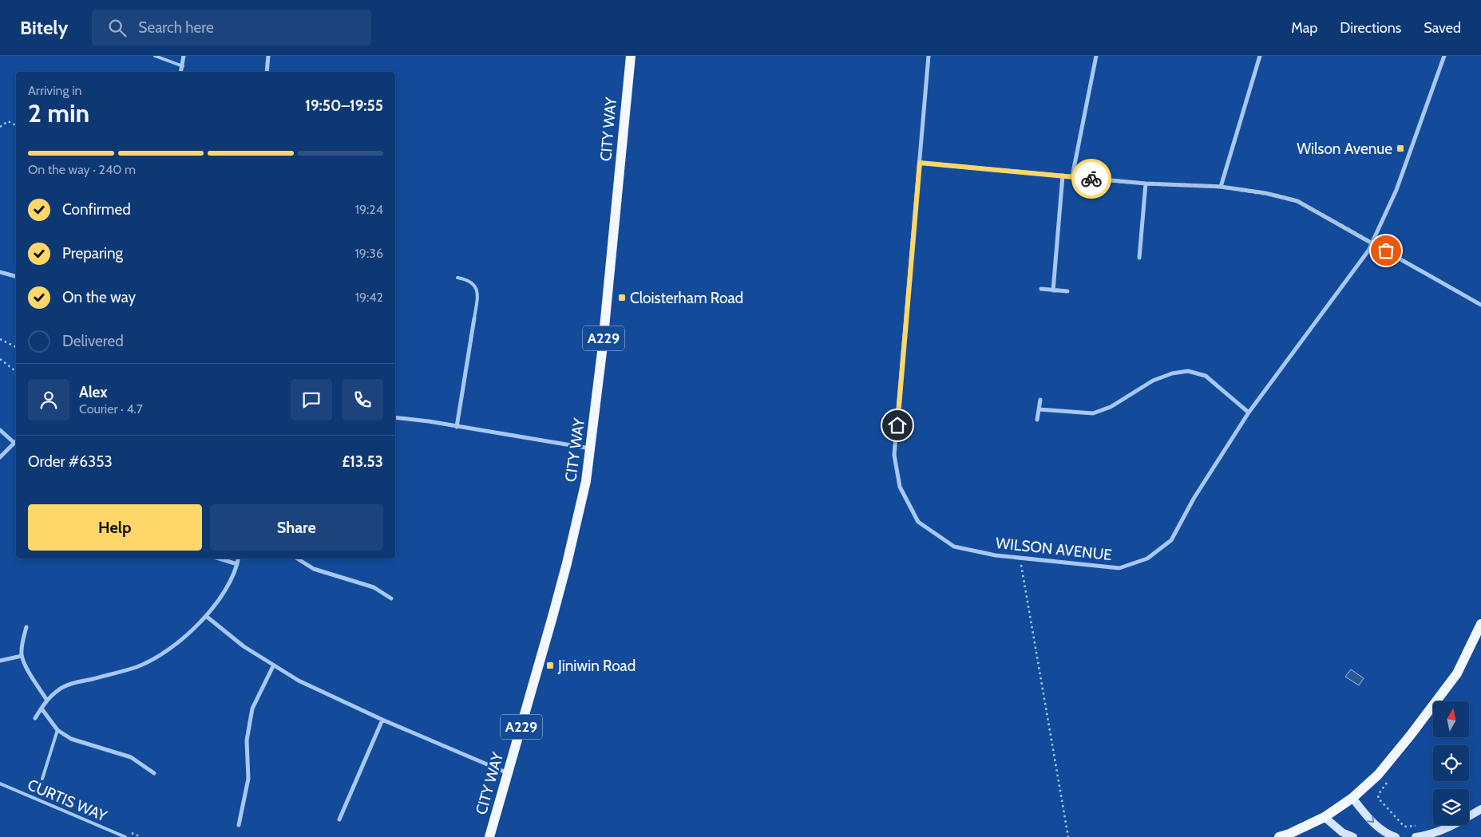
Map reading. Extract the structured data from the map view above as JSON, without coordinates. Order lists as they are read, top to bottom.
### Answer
{
  "streets": {
    "main road": ["CITY WAY", "A229"],
    "street": ["WILSON AVENUE"],
    "lane": ["CURTIS WAY"]
  },
  "places": {
    "transit": ["Wilson Avenue", "Cloisterham Road", "Jiniwin Road"]
  },
  "north": "top",
  "page": {
    "header": "Bitely",
    "search": "Search here",
    "nav": ["Map", "Directions", "Saved"],
    "heading": ["2 min", "Arriving in", "19:50–19:55"],
    "panel": [
      "Alex",
      "Courier · 4.7",
      "Order #6353",
      "£13.53"
    ],
    "bar": "On the way · 240 m",
    "list": [
      ["Confirmed", "19:24"],
      ["Preparing", "19:36"],
      ["On the way", "19:42"],
      "Delivered"
    ],
    "buttons": ["Help", "Share"]
  }
}
